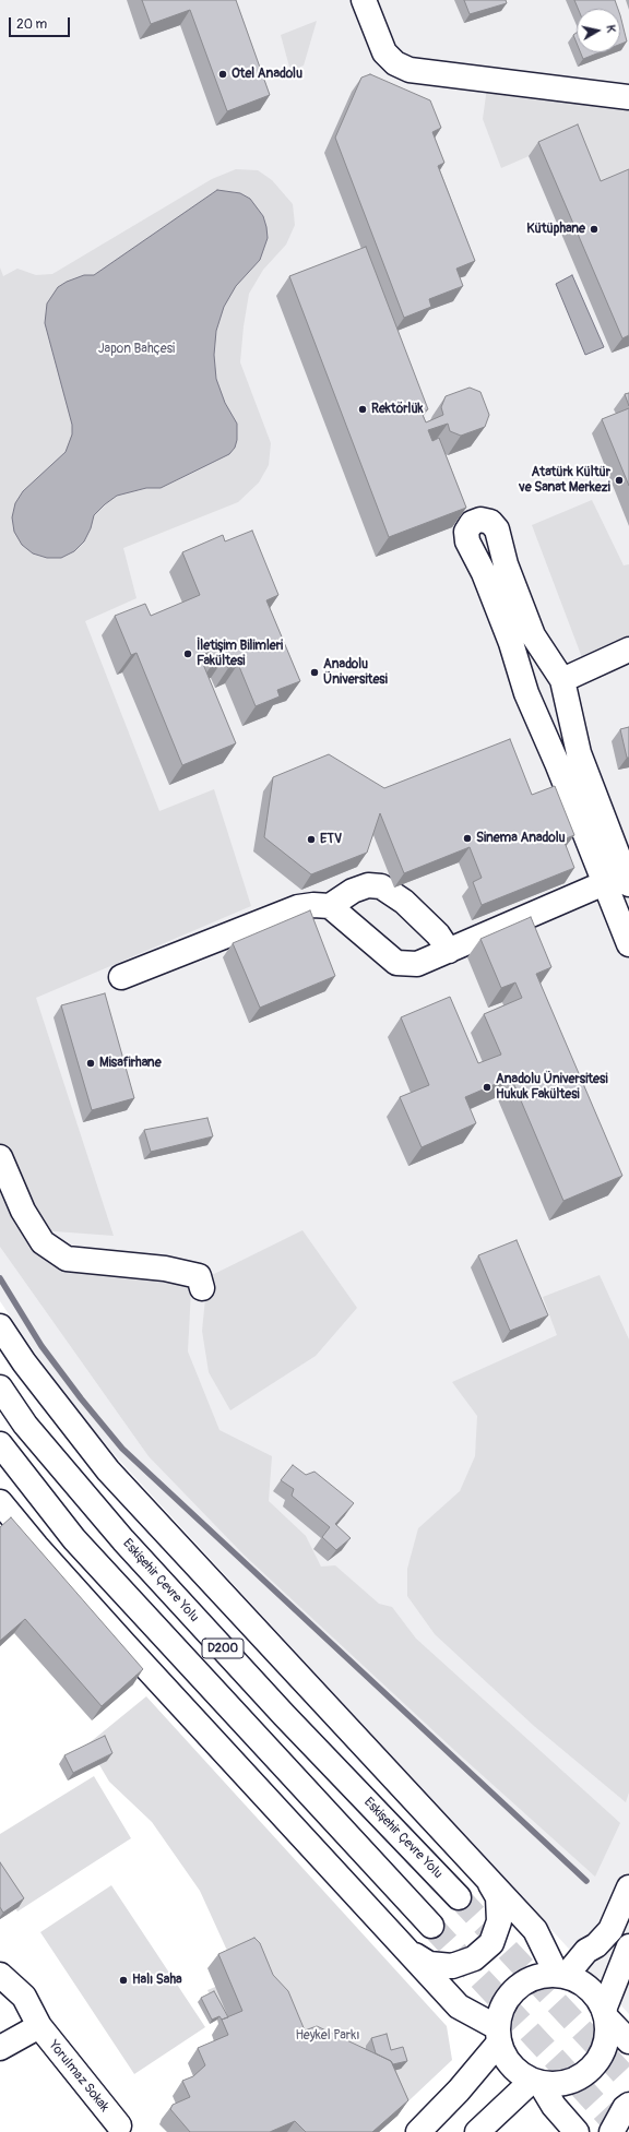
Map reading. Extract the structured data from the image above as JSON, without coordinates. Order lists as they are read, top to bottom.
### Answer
{
  "streets": {
    "main road": ["Eskişehir Çevre Yolu", "D200", "Yorulmaz Sokak"]
  },
  "parks": ["Japon Bahçesi", "Heykel Parkı"],
  "places": [
    "Otel Anadolu",
    "Kütüphane",
    "Rektörlük",
    "Atatürk Kültür ve Sanat Merkezi",
    "İletişim Bilimleri Fakültesi",
    "Anadolu Üniversitesi",
    "Sinema Anadolu",
    "ETV",
    "Misafirhane",
    "Anadolu Üniversitesi Hukuk Fakültesi",
    "Halı Saha"
  ],
  "scale_bar": "20 m",
  "north": "right"
}
